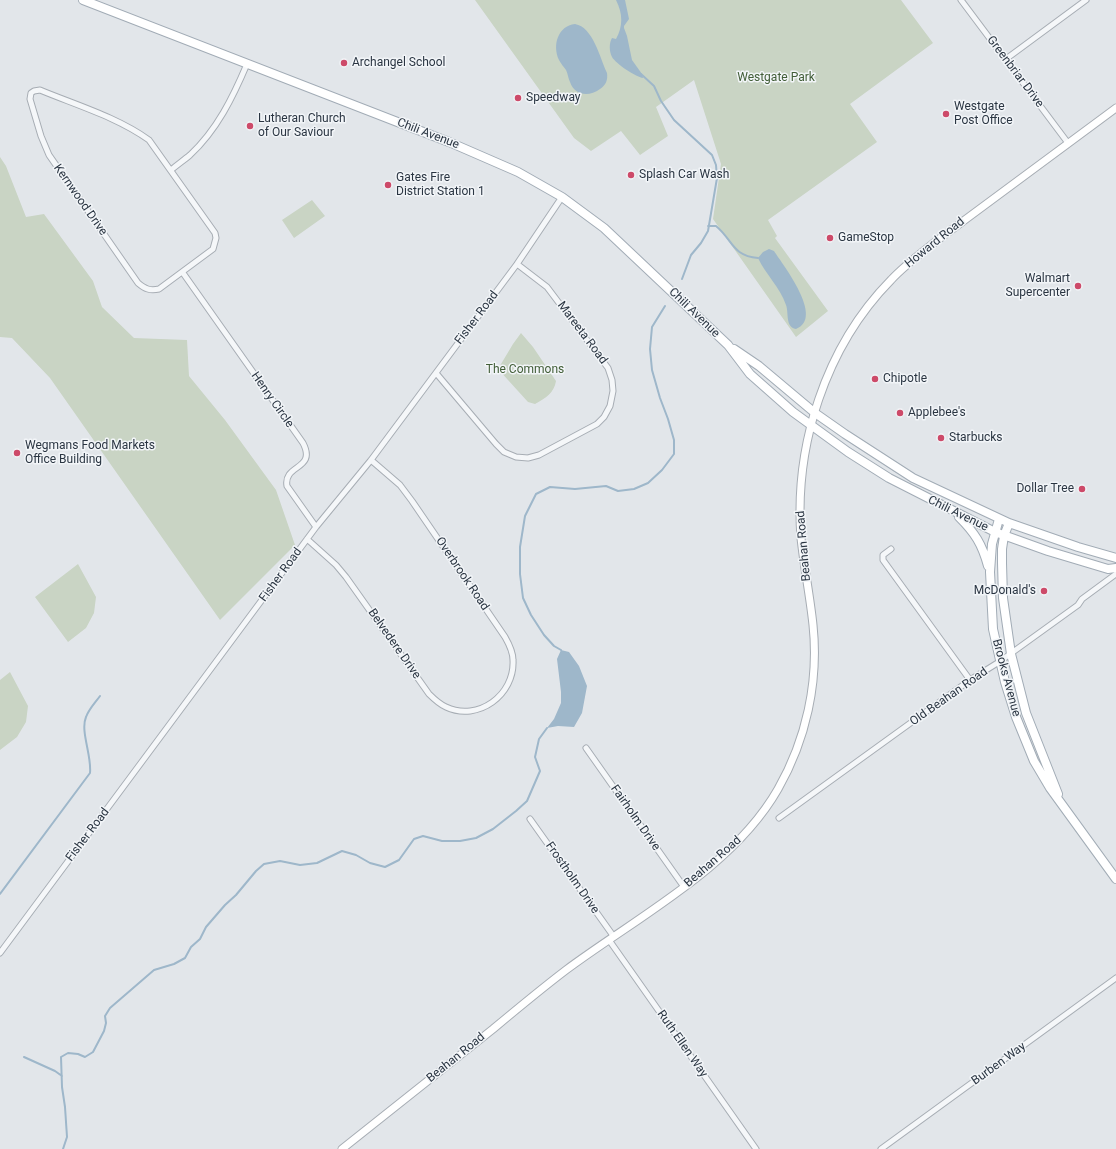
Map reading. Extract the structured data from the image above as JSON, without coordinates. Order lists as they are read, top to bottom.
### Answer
{
  "streets": {
    "main road": ["Chili Avenue", "Brooks Avenue"],
    "street": [
      "Greenbriar Drive",
      "Kernwood Drive",
      "Howard Road",
      "Fisher Road",
      "Mareeta Road",
      "Henry Circle",
      "Beahan Road",
      "Overbrook Road",
      "Belvedere Drive",
      "Old Beahan Road",
      "Fairholm Drive",
      "Frostholm Drive",
      "Ruth Ellen Way",
      "Burben Way"
    ]
  },
  "crossings": [
    ["Greenbriar Drive", "Howard Road"],
    ["Chili Avenue", "Howard Road"],
    ["Chili Avenue", "Fisher Road"],
    ["Chili Avenue", "Beahan Road"],
    ["Chili Avenue", "Brooks Avenue"],
    ["Kernwood Drive", "Henry Circle"],
    ["Howard Road", "Beahan Road"],
    ["Fisher Road", "Mareeta Road"],
    ["Fisher Road", "Henry Circle"],
    ["Fisher Road", "Overbrook Road"],
    ["Fisher Road", "Belvedere Drive"],
    ["Beahan Road", "Fairholm Drive"],
    ["Beahan Road", "Frostholm Drive"],
    ["Beahan Road", "Ruth Ellen Way"],
    ["Overbrook Road", "Belvedere Drive"],
    ["Brooks Avenue", "Old Beahan Road"],
    ["Frostholm Drive", "Ruth Ellen Way"]
  ],
  "parks": ["Westgate Park", "The Commons"],
  "places": [
    "Archangel School",
    "Speedway",
    "Westgate Post Office",
    "Lutheran Church of Our Saviour",
    "Splash Car Wash",
    "Gates Fire District Station 1",
    "GameStop",
    "Walmart Supercenter",
    "Chipotle",
    "Applebee's",
    "Starbucks",
    "Wegmans Food Markets Office Building",
    "Dollar Tree",
    "McDonald's"
  ]
}
